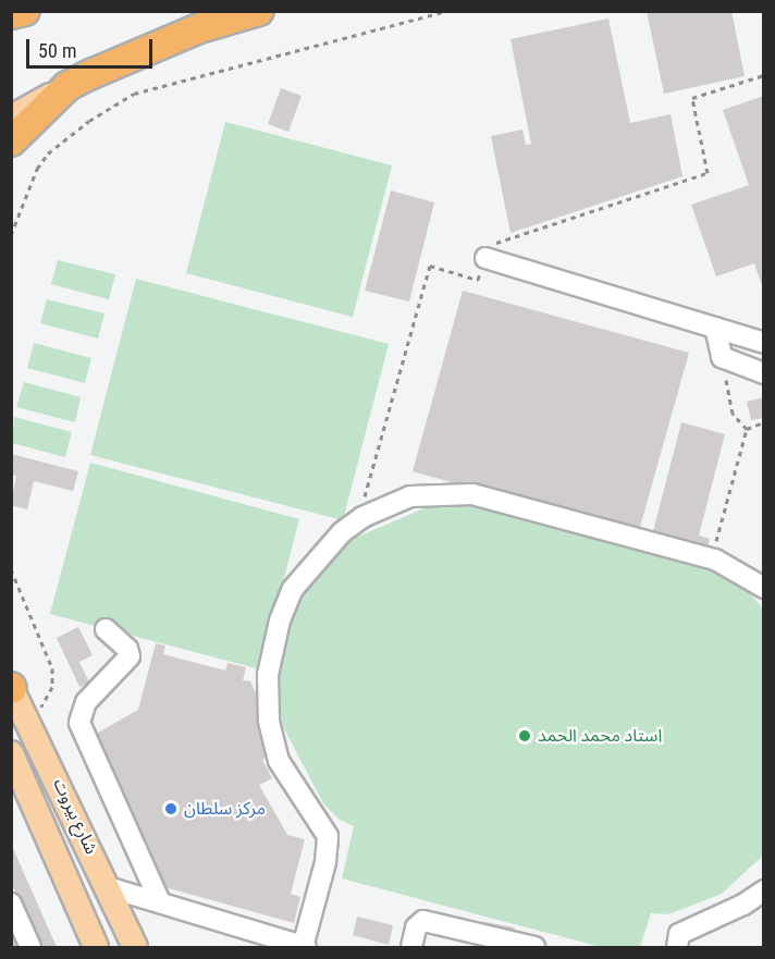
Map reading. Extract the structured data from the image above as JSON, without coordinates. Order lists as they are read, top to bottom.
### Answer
{
  "streets": {
    "main road": ["شارع بيروت"]
  },
  "places": ["استاد محمد الحمد", "مركز سلطان"],
  "scale_bar": "50 m"
}
